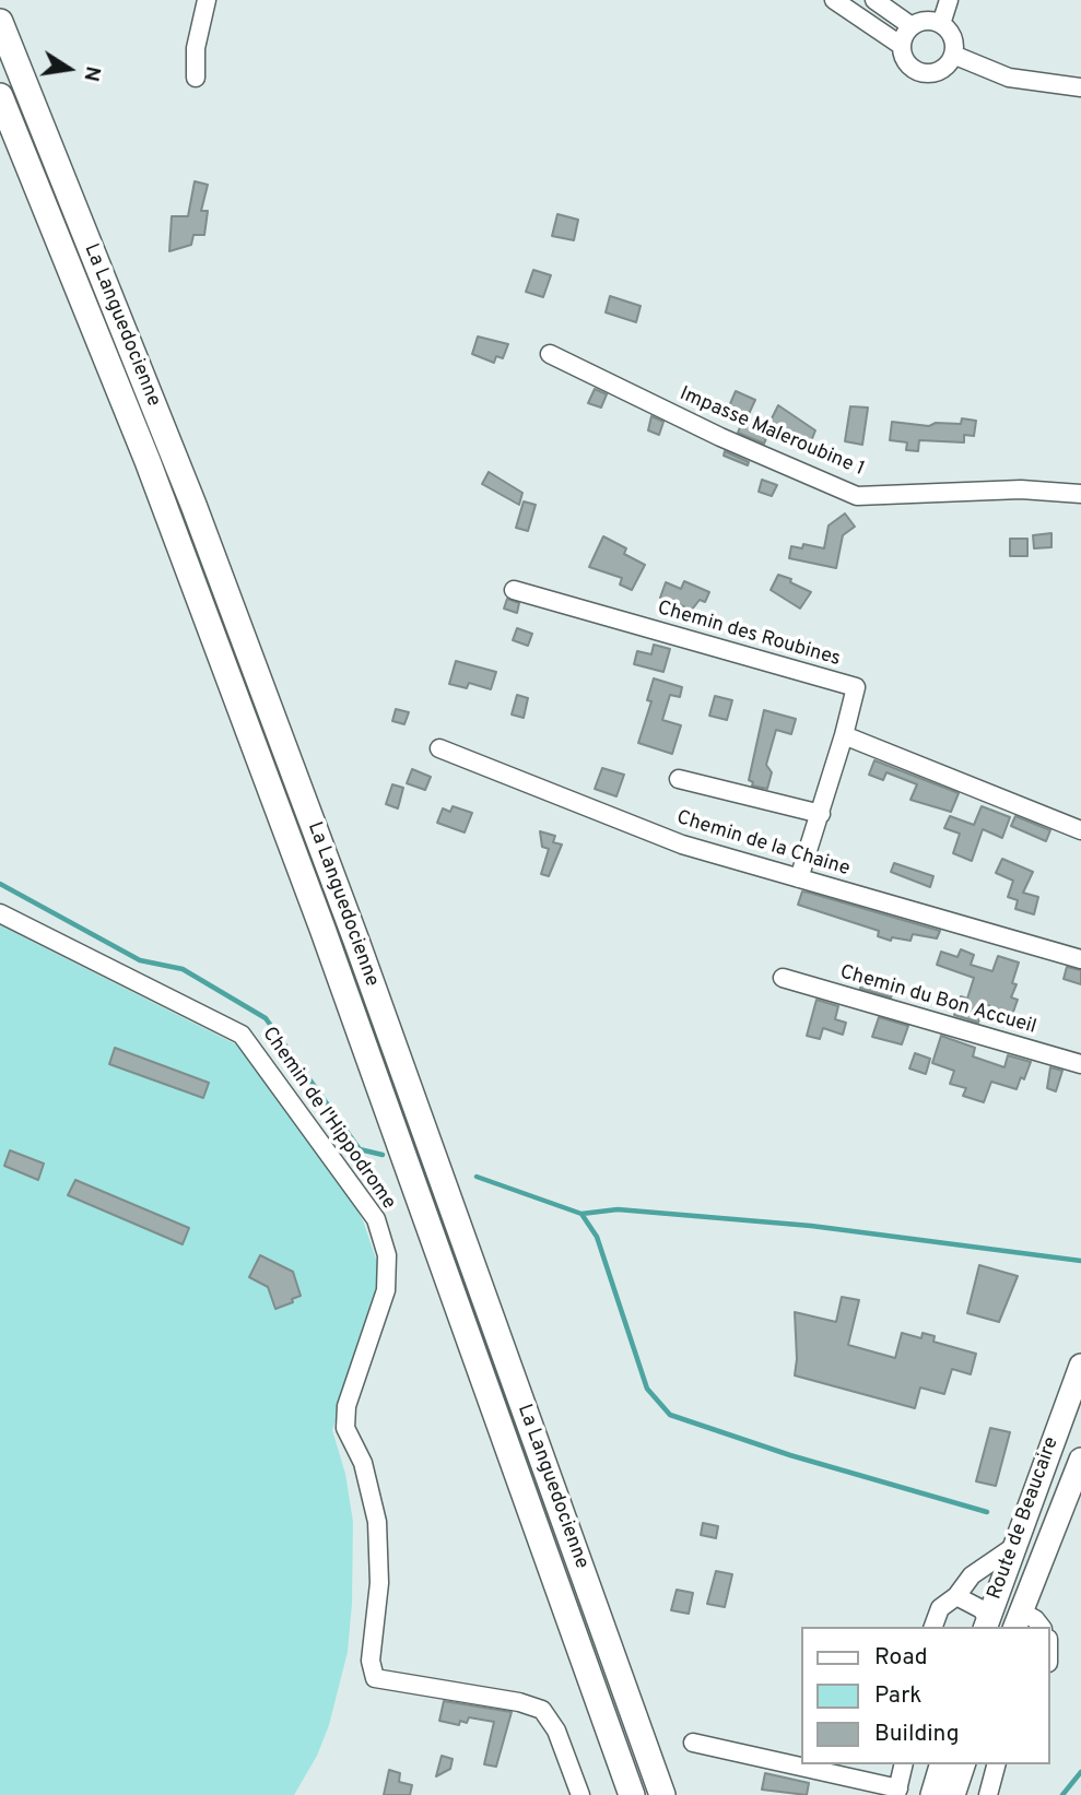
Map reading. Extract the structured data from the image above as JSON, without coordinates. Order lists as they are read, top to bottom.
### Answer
{
  "streets": {
    "highway": ["La Languedocienne"],
    "main road": ["Route de Beaucaire"],
    "street": [
      "Impasse Maleroubine 1",
      "Chemin des Roubines",
      "Chemin de la Chaine",
      "Chemin du Bon Accueil",
      "Chemin de l'Hippodrome"
    ]
  },
  "legend": ["Road", "Park", "Building"],
  "north": "right"
}
